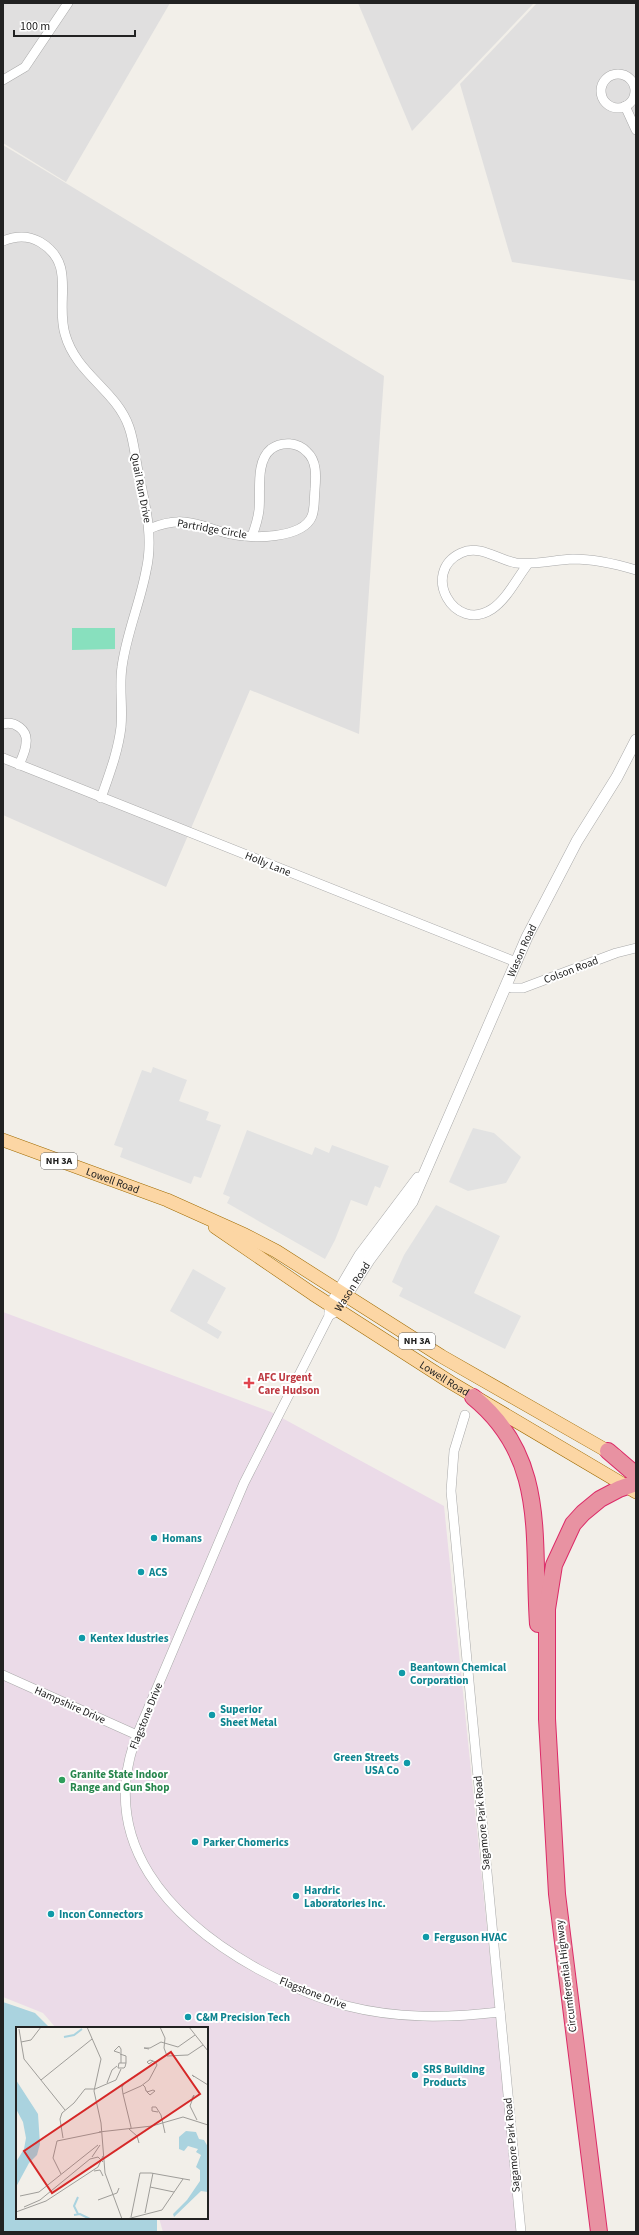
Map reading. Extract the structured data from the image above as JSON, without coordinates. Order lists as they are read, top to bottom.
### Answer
{
  "streets": {
    "highway": ["Circumferential Highway"],
    "main road": ["NH 3A", "Lowell Road"],
    "street": [
      "Quail Run Drive",
      "Partridge Circle",
      "Holly Lane",
      "Wason Road",
      "Colson Road",
      "Hampshire Drive",
      "Flagstone Drive",
      "Sagamore Park Road"
    ]
  },
  "crossings": [
    ["Quail Run Drive", "Partridge Circle"],
    ["Quail Run Drive", "Holly Lane"],
    ["Holly Lane", "Wason Road"],
    ["Wason Road", "Colson Road"],
    ["Wason Road", "Lowell Road"],
    ["Wason Road", "Flagstone Drive"],
    ["Lowell Road", "Flagstone Drive"],
    ["Hampshire Drive", "Flagstone Drive"],
    ["Flagstone Drive", "Sagamore Park Road"]
  ],
  "places": {
    "health": ["AFC Urgent Care Hudson"],
    "other": [
      "Homans",
      "ACS",
      "Kentex Idustries",
      "Beantown Chemical Corporation",
      "Superior Sheet Metal",
      "Green Streets USA Co",
      "Granite State Indoor Range and Gun Shop",
      "Parker Chomerics",
      "Hardric Laboratories Inc.",
      "Incon Connectors",
      "Ferguson HVAC",
      "C&M Precision Tech",
      "SRS Building Products"
    ]
  },
  "scale_bar": "100 m"
}
